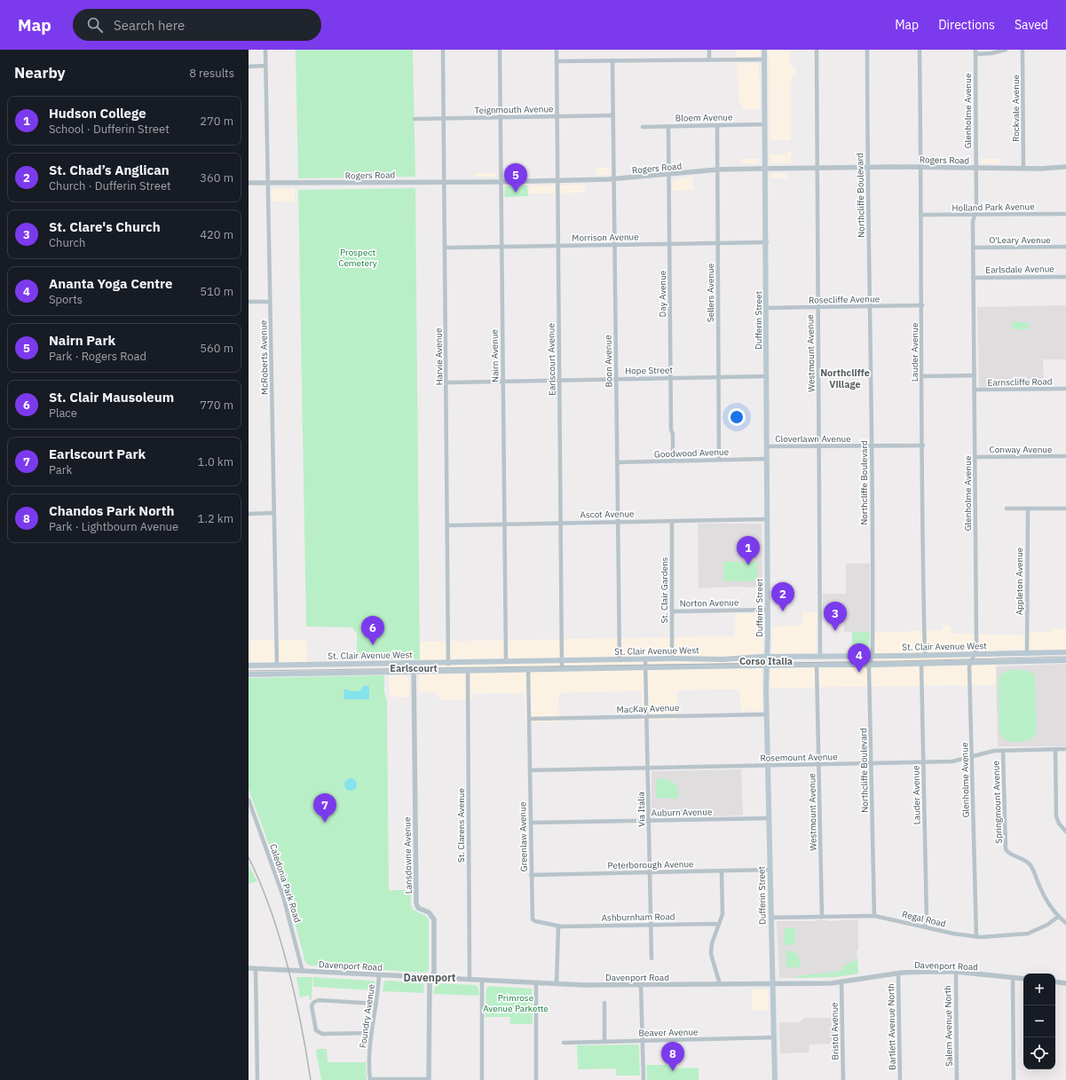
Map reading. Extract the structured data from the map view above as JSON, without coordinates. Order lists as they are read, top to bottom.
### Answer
{
  "streets": {
    "main road": ["Dufferin Street", "St. Clair Avenue West"],
    "street": [
      "Rockvale Avenue",
      "Teignmouth Avenue",
      "Glenholme Avenue",
      "Bloem Avenue",
      "Rogers Road",
      "Northcliffe Boulevard",
      "Holland Park Avenue",
      "Morrison Avenue",
      "O'Leary Avenue",
      "Earlsdale Avenue",
      "Sellers Avenue",
      "Day Avenue",
      "Rosecliffe Avenue",
      "Lauder Avenue",
      "Westmount Avenue",
      "Nairn Avenue",
      "Harvie Avenue",
      "McRoberts Avenue",
      "Earlscourt Avenue",
      "Boon Avenue",
      "Hope Street",
      "Earnscliffe Road",
      "Cloverlawn Avenue",
      "Conway Avenue",
      "Goodwood Avenue",
      "Ascot Avenue",
      "Appleton Avenue",
      "St. Clair Gardens",
      "Norton Avenue",
      "MacKay Avenue",
      "Rosemount Avenue",
      "Springmount Avenue",
      "Via Italia",
      "Auburn Avenue",
      "St. Clarens Avenue",
      "Greenlaw Avenue",
      "Lansdowne Avenue",
      "Peterborough Avenue",
      "Caledonia Park Road",
      "Ashburnham Road",
      "Regal Road",
      "Davenport Road",
      "Foundry Avenue",
      "Salem Avenue North",
      "Bartlett Avenue North",
      "Bristol Avenue",
      "Beaver Avenue"
    ]
  },
  "crossings": [
    ["Rockvale Avenue", "Rogers Road"],
    ["Teignmouth Avenue", "Nairn Avenue"],
    ["Teignmouth Avenue", "Harvie Avenue"],
    ["Teignmouth Avenue", "Earlscourt Avenue"],
    ["Teignmouth Avenue", "Boon Avenue"],
    ["Glenholme Avenue", "Rogers Road"],
    ["Glenholme Avenue", "Holland Park Avenue"],
    ["Glenholme Avenue", "O'Leary Avenue"],
    ["Glenholme Avenue", "Earlsdale Avenue"],
    ["Glenholme Avenue", "Earnscliffe Road"],
    ["Glenholme Avenue", "Conway Avenue"],
    ["Glenholme Avenue", "St. Clair Avenue West"],
    ["Glenholme Avenue", "Rosemount Avenue"],
    ["Glenholme Avenue", "Regal Road"],
    ["Bloem Avenue", "Sellers Avenue"],
    ["Bloem Avenue", "Day Avenue"],
    ["Bloem Avenue", "Dufferin Street"],
    ["Rogers Road", "Northcliffe Boulevard"],
    ["Rogers Road", "Sellers Avenue"],
    ["Rogers Road", "Day Avenue"],
    ["Rogers Road", "Dufferin Street"],
    ["Rogers Road", "Lauder Avenue"],
    ["Rogers Road", "Westmount Avenue"],
    ["Rogers Road", "Nairn Avenue"],
    ["Rogers Road", "Harvie Avenue"],
    ["Rogers Road", "McRoberts Avenue"],
    ["Rogers Road", "Earlscourt Avenue"],
    ["Rogers Road", "Boon Avenue"],
    ["Northcliffe Boulevard", "Rosecliffe Avenue"],
    ["Northcliffe Boulevard", "Cloverlawn Avenue"],
    ["Northcliffe Boulevard", "St. Clair Avenue West"],
    ["Northcliffe Boulevard", "Rosemount Avenue"],
    ["Northcliffe Boulevard", "Regal Road"],
    ["Holland Park Avenue", "Lauder Avenue"],
    ["Morrison Avenue", "Sellers Avenue"],
    ["Morrison Avenue", "Day Avenue"],
    ["Morrison Avenue", "Dufferin Street"],
    ["Morrison Avenue", "Nairn Avenue"],
    ["Morrison Avenue", "Harvie Avenue"],
    ["Morrison Avenue", "Earlscourt Avenue"],
    ["Morrison Avenue", "Boon Avenue"],
    ["Sellers Avenue", "Hope Street"],
    ["Sellers Avenue", "Goodwood Avenue"],
    ["Day Avenue", "Hope Street"],
    ["Day Avenue", "Goodwood Avenue"],
    ["Rosecliffe Avenue", "Dufferin Street"],
    ["Rosecliffe Avenue", "Lauder Avenue"],
    ["Rosecliffe Avenue", "Westmount Avenue"],
    ["Dufferin Street", "Hope Street"],
    ["Dufferin Street", "Cloverlawn Avenue"],
    ["Dufferin Street", "Goodwood Avenue"],
    ["Dufferin Street", "Ascot Avenue"],
    ["Dufferin Street", "Norton Avenue"],
    ["Dufferin Street", "St. Clair Avenue West"],
    ["Dufferin Street", "MacKay Avenue"],
    ["Dufferin Street", "Rosemount Avenue"],
    ["Dufferin Street", "Auburn Avenue"],
    ["Dufferin Street", "Peterborough Avenue"],
    ["Dufferin Street", "Regal Road"],
    ["Dufferin Street", "Davenport Road"],
    ["Dufferin Street", "Beaver Avenue"],
    ["Lauder Avenue", "Cloverlawn Avenue"],
    ["Lauder Avenue", "St. Clair Avenue West"],
    ["Lauder Avenue", "Rosemount Avenue"],
    ["Lauder Avenue", "Regal Road"],
    ["Westmount Avenue", "Cloverlawn Avenue"],
    ["Westmount Avenue", "St. Clair Avenue West"],
    ["Westmount Avenue", "Rosemount Avenue"],
    ["Westmount Avenue", "Regal Road"],
    ["Nairn Avenue", "Hope Street"],
    ["Nairn Avenue", "Ascot Avenue"],
    ["Nairn Avenue", "St. Clair Avenue West"],
    ["Harvie Avenue", "Hope Street"],
    ["Harvie Avenue", "Ascot Avenue"],
    ["Harvie Avenue", "St. Clair Avenue West"],
    ["McRoberts Avenue", "St. Clair Avenue West"],
    ["Earlscourt Avenue", "Hope Street"],
    ["Earlscourt Avenue", "Ascot Avenue"],
    ["Earlscourt Avenue", "St. Clair Avenue West"],
    ["Boon Avenue", "Hope Street"],
    ["Boon Avenue", "Goodwood Avenue"],
    ["Boon Avenue", "Ascot Avenue"],
    ["Boon Avenue", "St. Clair Avenue West"],
    ["Ascot Avenue", "St. Clair Gardens"],
    ["Appleton Avenue", "St. Clair Avenue West"],
    ["St. Clair Gardens", "Norton Avenue"],
    ["St. Clair Gardens", "St. Clair Avenue West"],
    ["St. Clair Avenue West", "Via Italia"],
    ["St. Clair Avenue West", "St. Clarens Avenue"],
    ["St. Clair Avenue West", "Greenlaw Avenue"],
    ["St. Clair Avenue West", "Lansdowne Avenue"],
    ["MacKay Avenue", "Via Italia"],
    ["MacKay Avenue", "Greenlaw Avenue"],
    ["Rosemount Avenue", "Springmount Avenue"],
    ["Rosemount Avenue", "Via Italia"],
    ["Rosemount Avenue", "Greenlaw Avenue"],
    ["Springmount Avenue", "Regal Road"],
    ["Via Italia", "Auburn Avenue"],
    ["Via Italia", "Peterborough Avenue"],
    ["Via Italia", "Ashburnham Road"],
    ["Auburn Avenue", "Greenlaw Avenue"],
    ["St. Clarens Avenue", "Davenport Road"],
    ["Greenlaw Avenue", "Peterborough Avenue"],
    ["Greenlaw Avenue", "Ashburnham Road"],
    ["Lansdowne Avenue", "Davenport Road"],
    ["Caledonia Park Road", "Davenport Road"],
    ["Davenport Road", "Foundry Avenue"],
    ["Davenport Road", "Salem Avenue North"],
    ["Davenport Road", "Bartlett Avenue North"],
    ["Davenport Road", "Bristol Avenue"]
  ],
  "districts": [
    "Northcliffe Village",
    "Corso Italia",
    "Earlscourt",
    "Davenport"
  ],
  "parks": ["Prospect Cemetery", "Primrose Avenue Parkette"],
  "page": {
    "header": "Map",
    "search": "Search here",
    "nav": ["Map", "Directions", "Saved"],
    "heading": ["Nearby", "8 results"],
    "list": [
      {
        "mark": "1",
        "name": "Hudson College",
        "note": "School · Dufferin Street",
        "value": "270 m"
      },
      {
        "mark": "2",
        "name": "St. Chad’s Anglican",
        "note": "Church · Dufferin Street",
        "value": "360 m"
      },
      {
        "mark": "3",
        "name": "St. Clare's Church",
        "note": "Church",
        "value": "420 m"
      },
      {
        "mark": "4",
        "name": "Ananta Yoga Centre",
        "note": "Sports",
        "value": "510 m"
      },
      {
        "mark": "5",
        "name": "Nairn Park",
        "note": "Park · Rogers Road",
        "value": "560 m"
      },
      {
        "mark": "6",
        "name": "St. Clair Mausoleum",
        "note": "Place",
        "value": "770 m"
      },
      {
        "mark": "7",
        "name": "Earlscourt Park",
        "note": "Park",
        "value": "1.0 km"
      },
      {
        "mark": "8",
        "name": "Chandos Park North",
        "note": "Park · Lightbourn Avenue",
        "value": "1.2 km"
      }
    ],
    "pins": [
      "5",
      "1",
      "2",
      "3",
      "6",
      "4",
      "7",
      "8"
    ],
    "map_buttons": ["+", "−"]
  }
}
